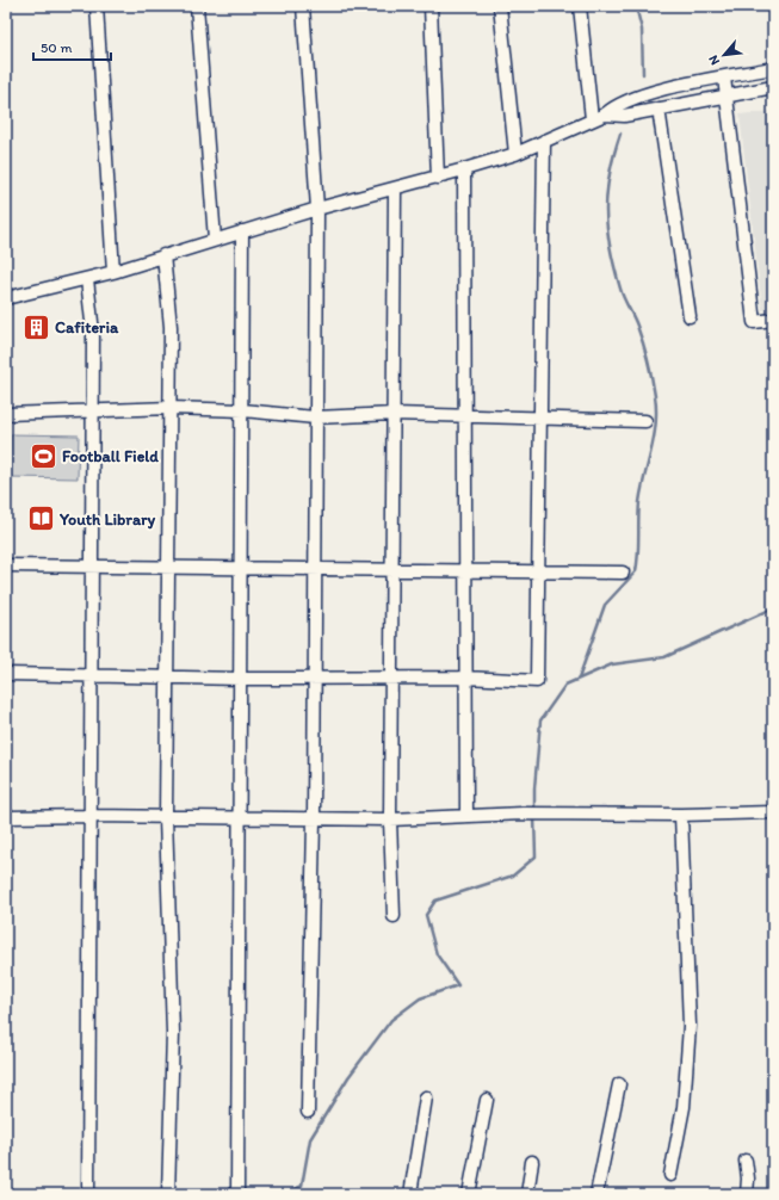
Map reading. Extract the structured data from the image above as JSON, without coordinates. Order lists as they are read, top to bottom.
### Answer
{
  "places": {
    "building": ["Cafiteria"],
    "sports": ["Football Field"],
    "library": ["Youth Library"]
  },
  "scale_bar": "50 m",
  "north": "bottom left"
}
